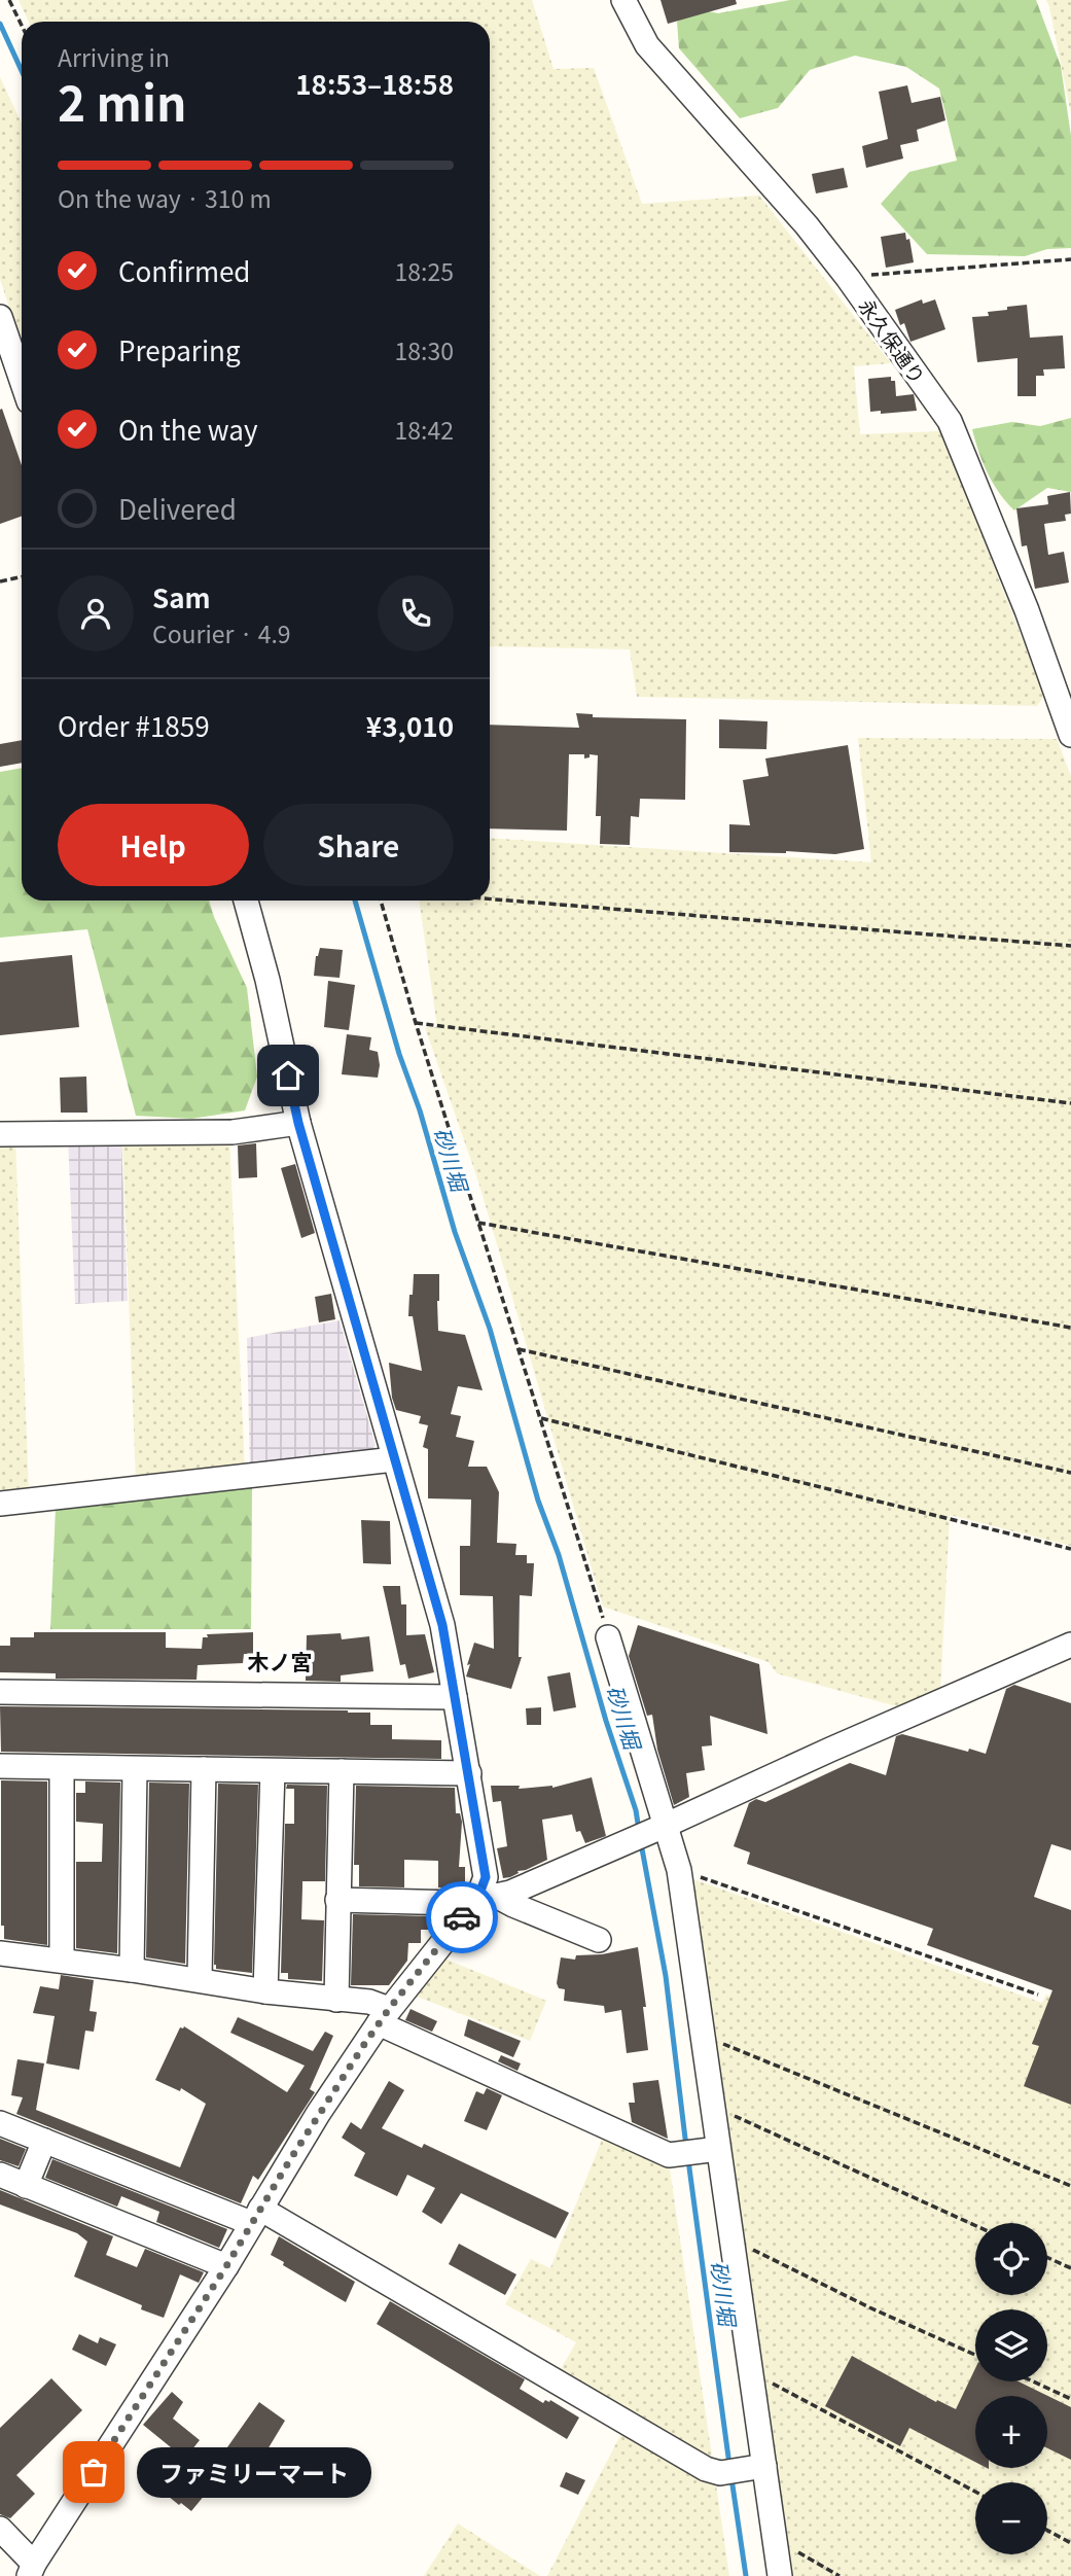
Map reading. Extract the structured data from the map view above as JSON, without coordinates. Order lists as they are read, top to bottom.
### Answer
{
  "streets": {
    "street": ["永久保通り"]
  },
  "districts": ["木ノ宮"],
  "water": ["砂川堀"],
  "places": ["ファミリーマート"],
  "page": {
    "heading": ["2 min", "Arriving in", "18:53–18:58"],
    "panel": [
      "Sam",
      "Courier · 4.9",
      "Order #1859",
      "¥3,010"
    ],
    "bar": "On the way · 310 m",
    "list": [
      ["Confirmed", "18:25"],
      ["Preparing", "18:30"],
      ["On the way", "18:42"],
      "Delivered"
    ],
    "buttons": ["Help", "Share"],
    "map_buttons": ["+", "−"],
    "bubble": "ファミリーマート"
  }
}
